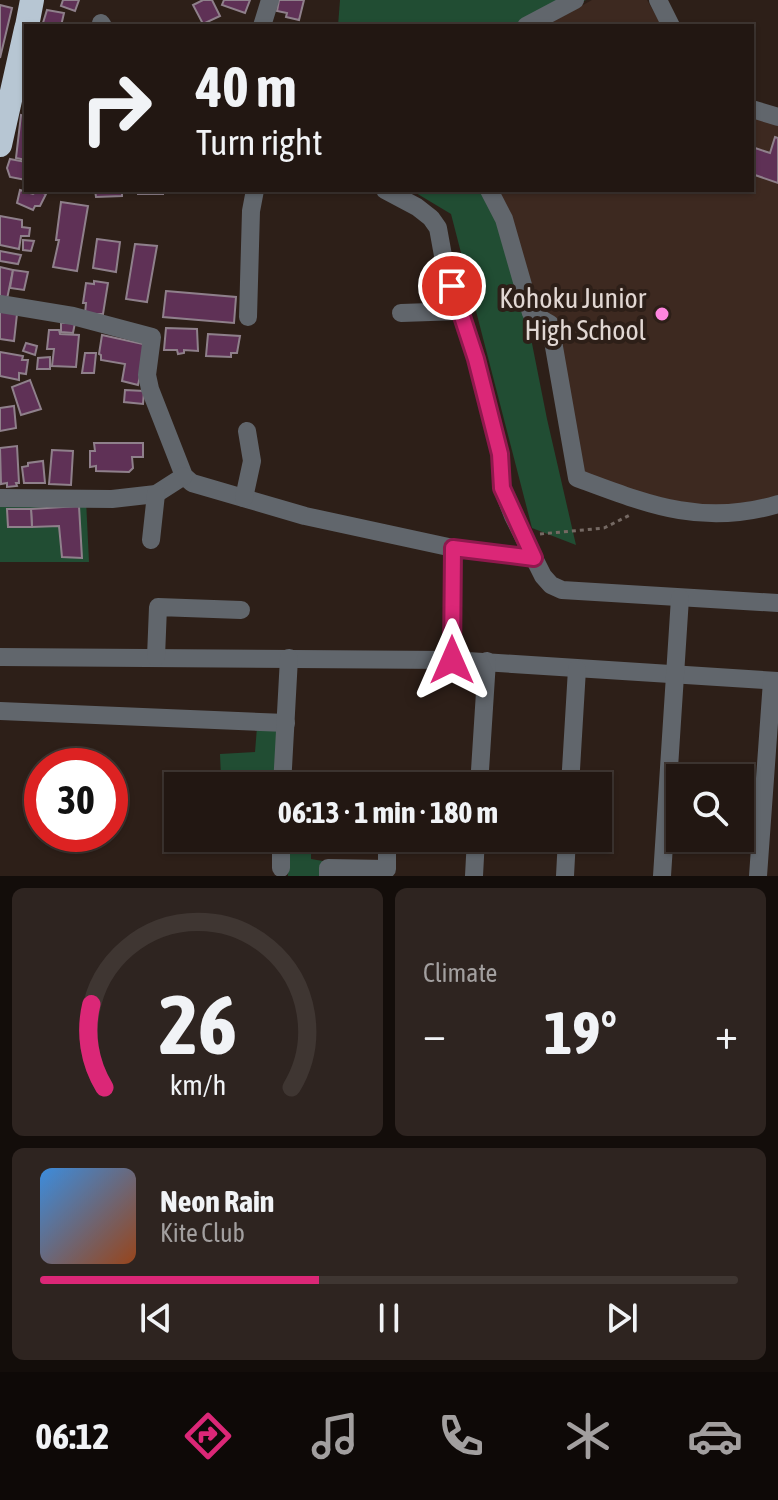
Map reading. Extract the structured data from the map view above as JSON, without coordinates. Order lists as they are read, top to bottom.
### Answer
{
  "places": ["Kohoku Junior High School"],
  "page": {
    "turn": ["40 m", "Turn right"],
    "limit": "30",
    "trip": "06:13 · 1 min · 180 m",
    "tile": "Climate",
    "heat": ["−", "19°", "+"],
    "song": ["Neon Rain", "Kite Club"],
    "tabs": "06:12",
    "gauge": ["26", "km/h"]
  }
}
